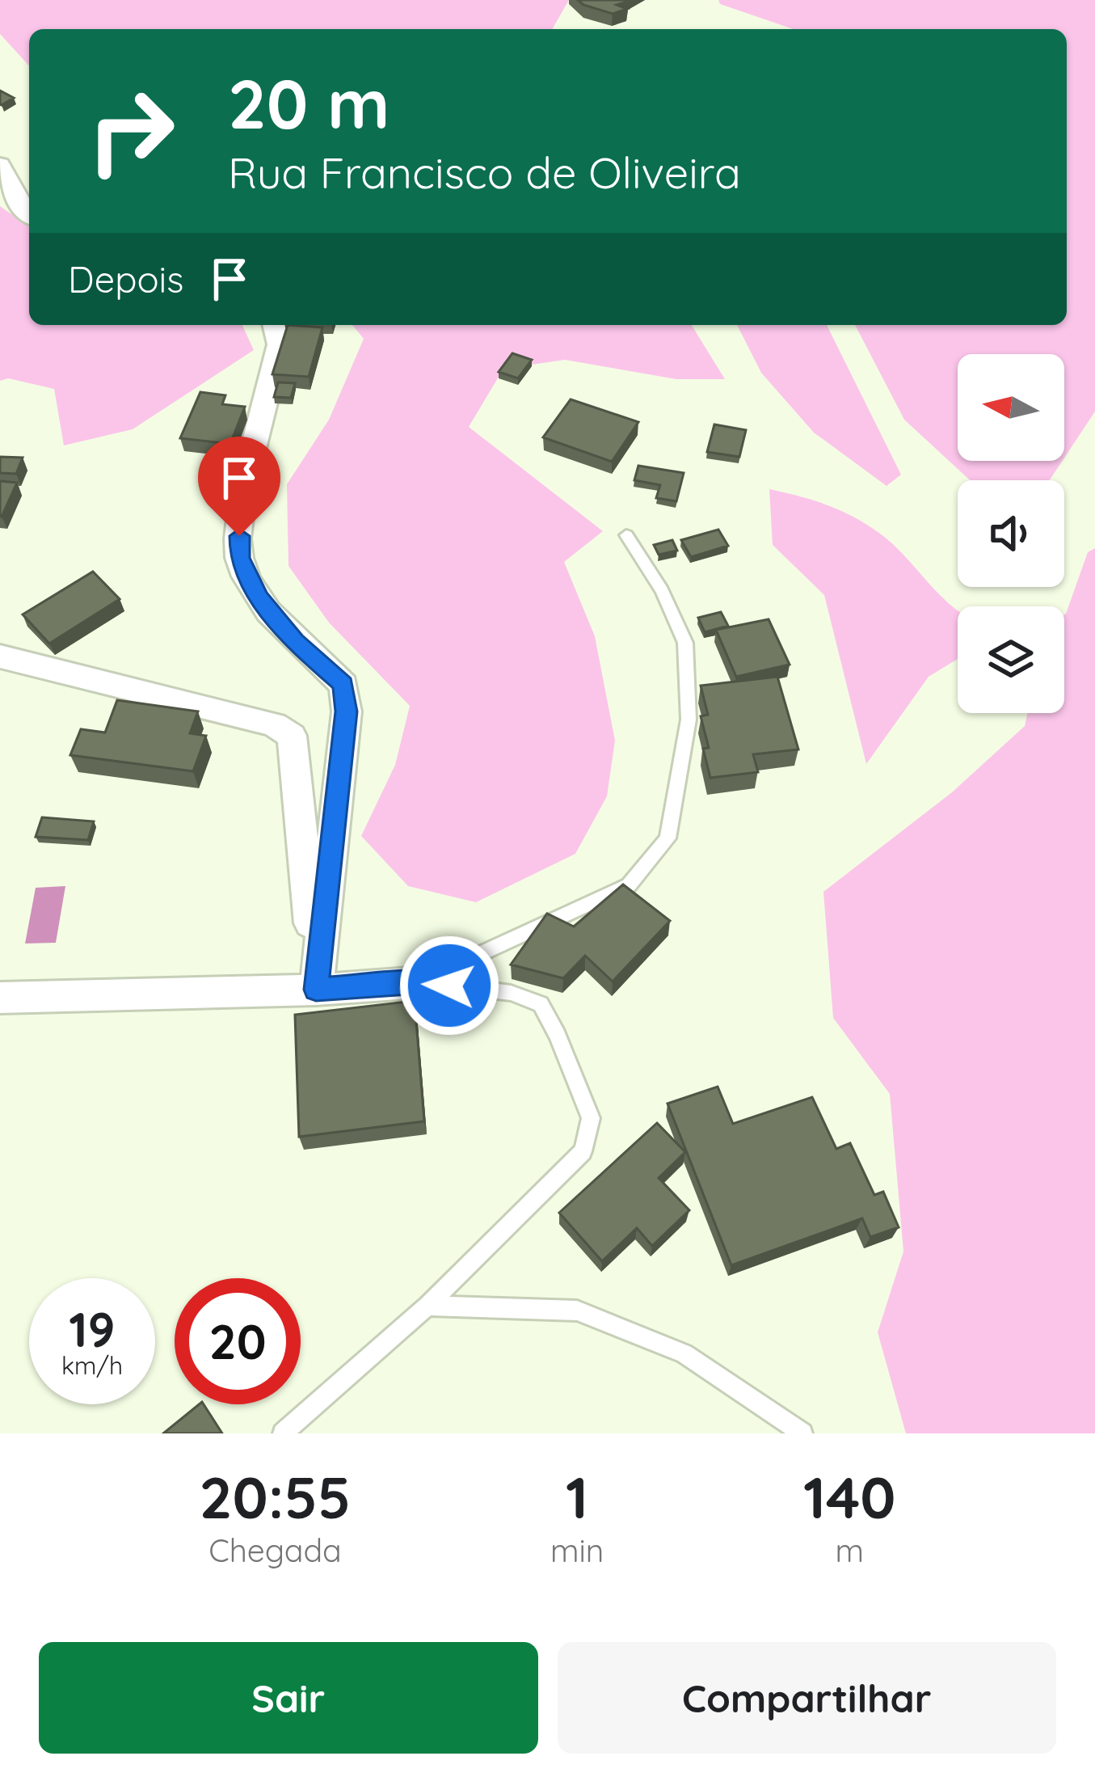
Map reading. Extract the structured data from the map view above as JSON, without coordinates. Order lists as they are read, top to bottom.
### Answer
{
  "north": "left",
  "page": {
    "turn": ["20 m", "Rua Francisco de Oliveira"],
    "then": "Depois",
    "speed": "19 km/h",
    "limit": "20",
    "eta": [
      "20:55",
      "Chegada",
      "1",
      "min",
      "140",
      "m"
    ],
    "buttons": ["Sair", "Compartilhar"]
  }
}
